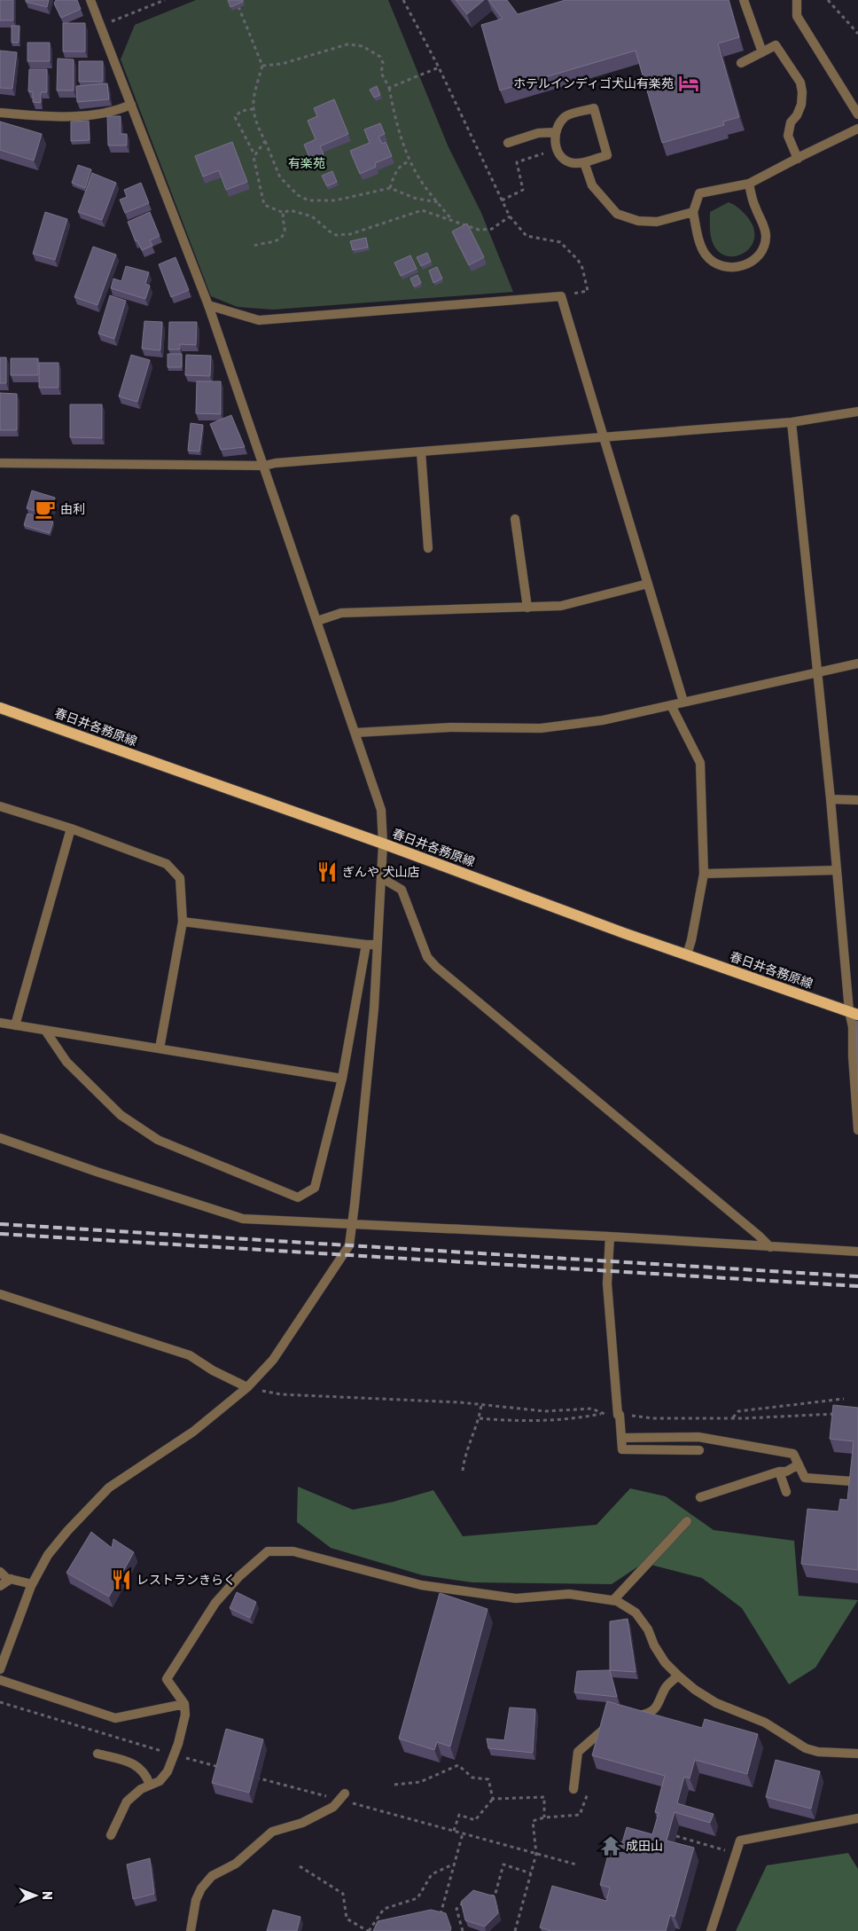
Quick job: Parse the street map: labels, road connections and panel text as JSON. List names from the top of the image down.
{
  "streets": {
    "main road": ["春日井各務原線"]
  },
  "parks": ["有楽苑"],
  "places": {
    "hotel": ["ホテルインディゴ犬山有楽苑"],
    "cafe": ["由利"],
    "restaurant": ["ぎんや 犬山店", "レストランきらく"],
    "temple": ["成田山"]
  },
  "north": "right"
}
